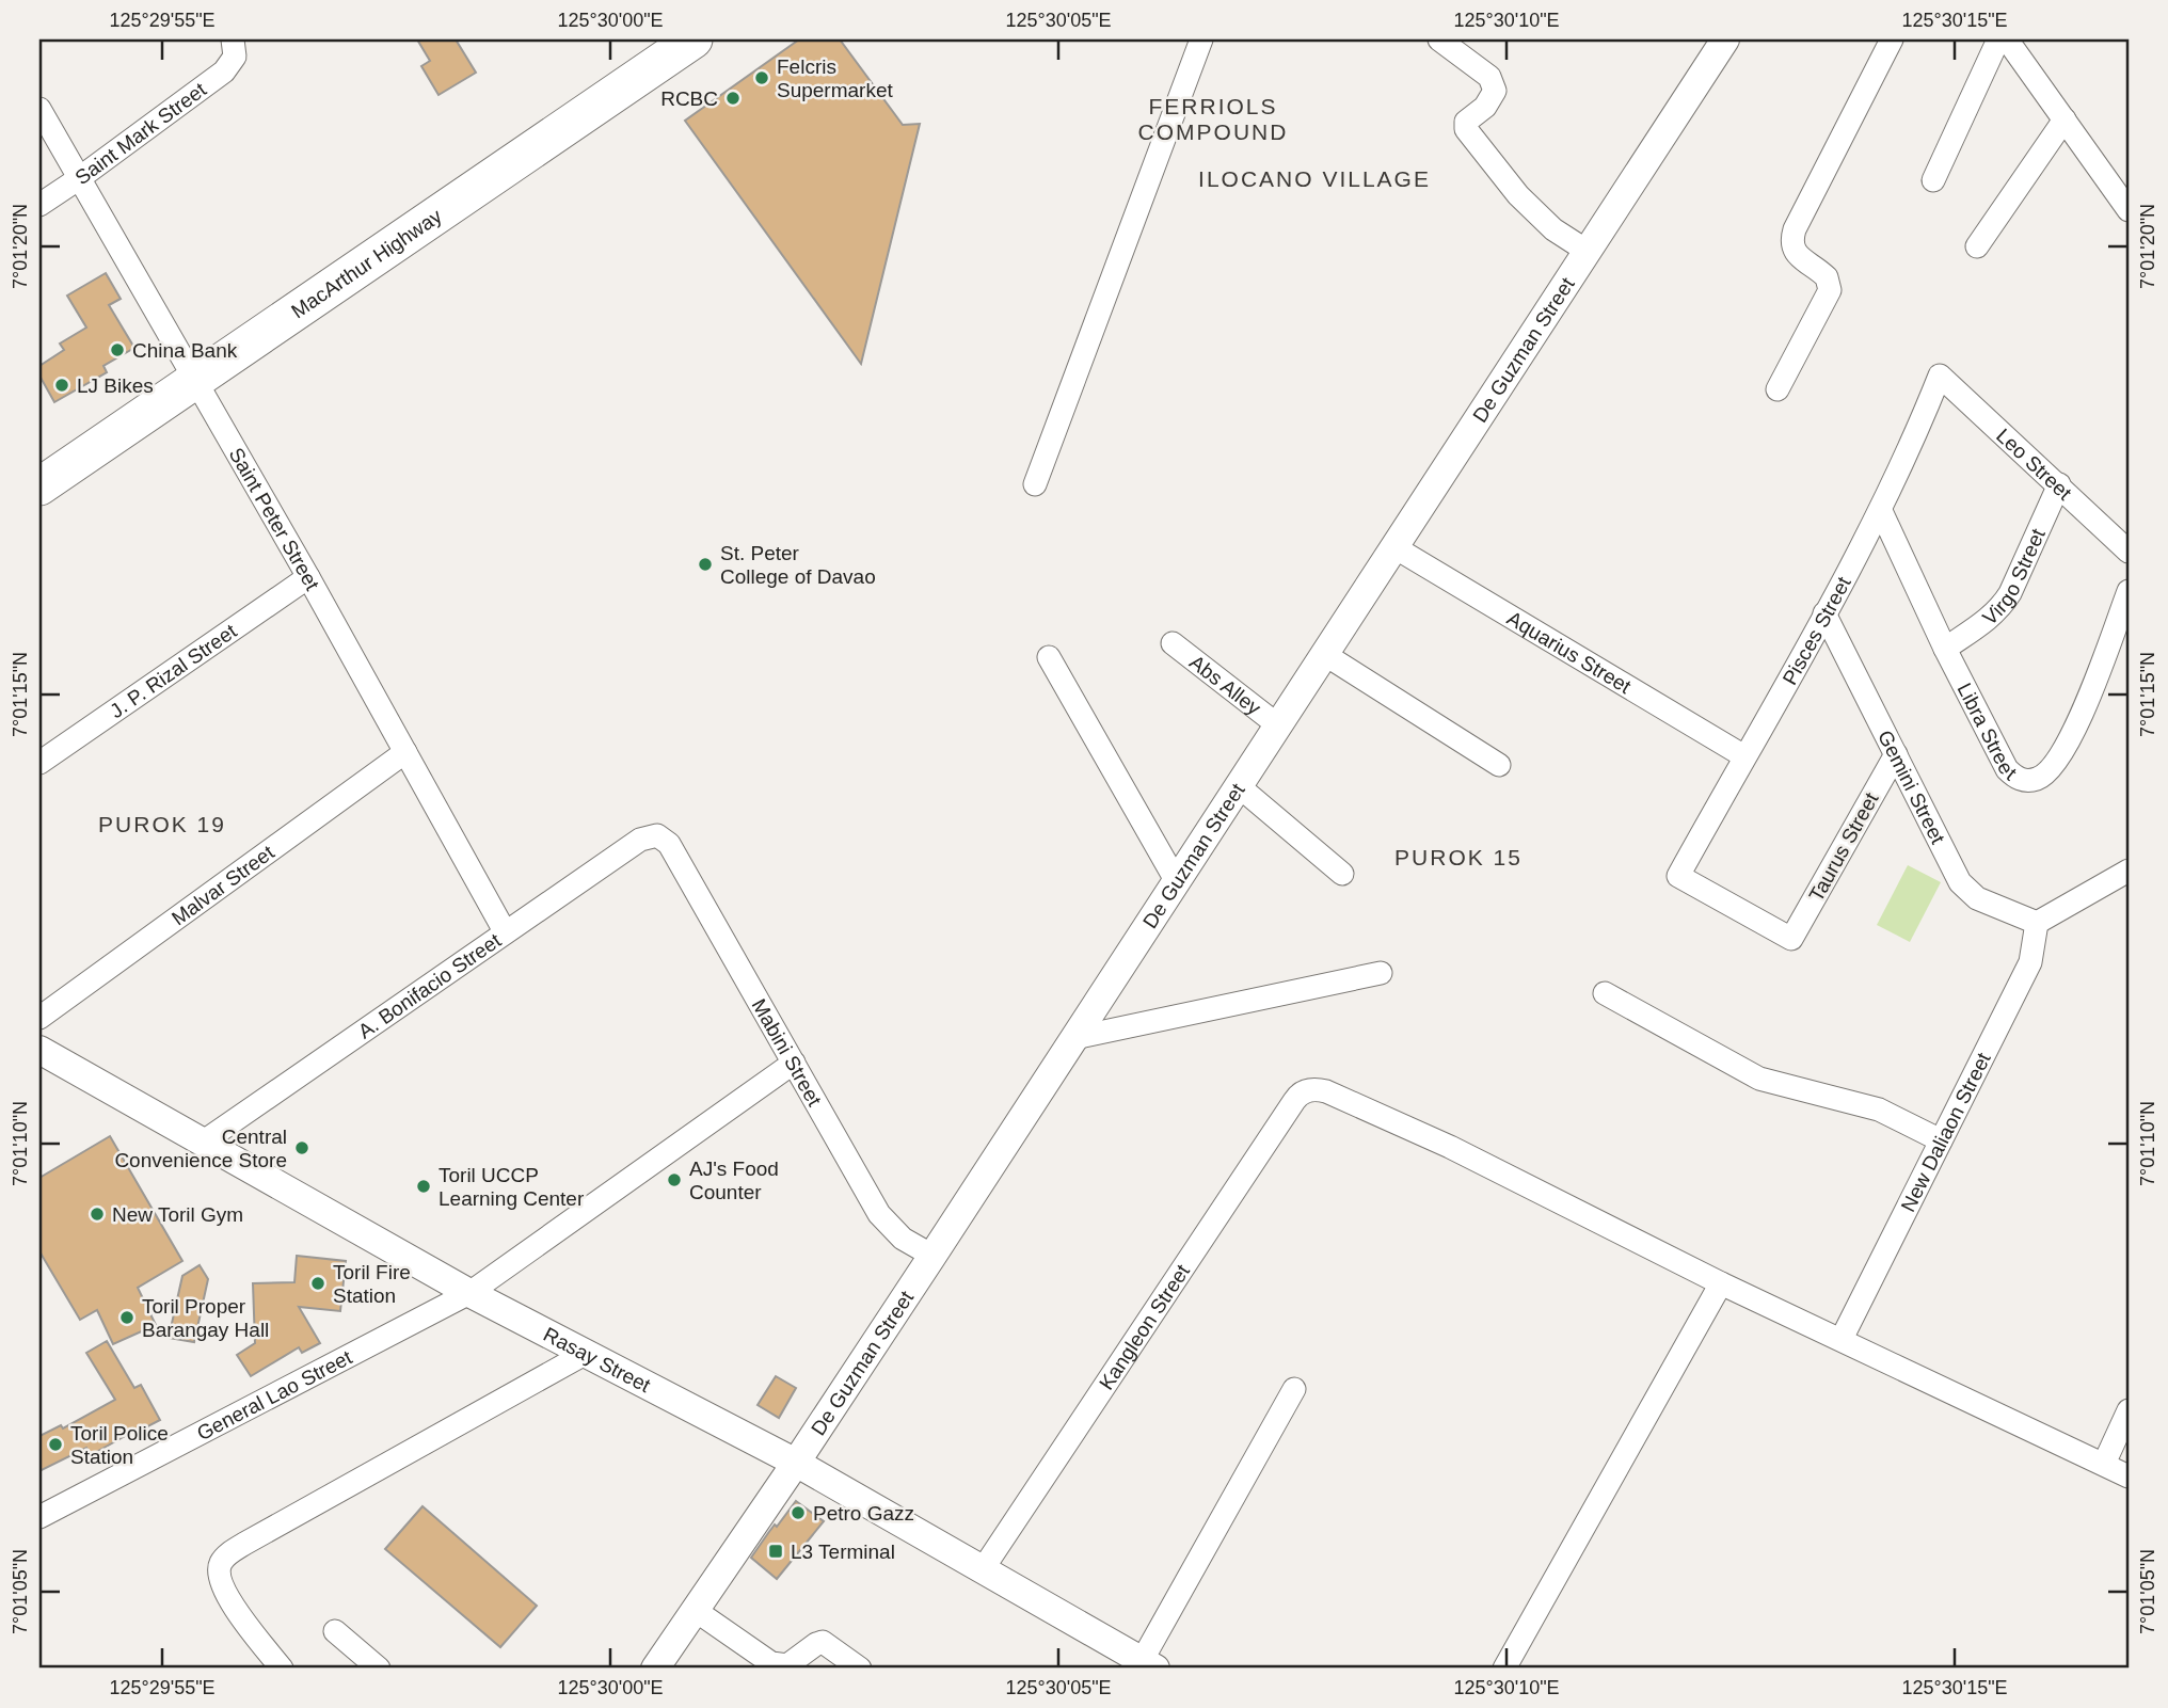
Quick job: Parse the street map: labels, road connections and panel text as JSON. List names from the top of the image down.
{
  "streets": {
    "highway": ["MacArthur Highway"],
    "street": [
      "Saint Mark Street",
      "De Guzman Street",
      "Leo Street",
      "Saint Peter Street",
      "Virgo Street",
      "Pisces Street",
      "Aquarius Street",
      "J. P. Rizal Street",
      "Abs Alley",
      "Libra Street",
      "Gemini Street",
      "Taurus Street",
      "Malvar Street",
      "A. Bonifacio Street",
      "Mabini Street",
      "New Daliaon Street",
      "Kangleon Street",
      "Rasay Street",
      "General Lao Street"
    ]
  },
  "crossings": [
    ["Saint Mark Street", "Saint Peter Street"],
    ["MacArthur Highway", "Saint Peter Street"],
    ["De Guzman Street", "Aquarius Street"],
    ["De Guzman Street", "Abs Alley"],
    ["De Guzman Street", "Mabini Street"],
    ["De Guzman Street", "Rasay Street"],
    ["Leo Street", "Virgo Street"],
    ["Leo Street", "Pisces Street"],
    ["Saint Peter Street", "J. P. Rizal Street"],
    ["Saint Peter Street", "Malvar Street"],
    ["Saint Peter Street", "A. Bonifacio Street"],
    ["Virgo Street", "Libra Street"],
    ["Pisces Street", "Aquarius Street"],
    ["Pisces Street", "Libra Street"],
    ["Pisces Street", "Gemini Street"],
    ["Pisces Street", "Taurus Street"],
    ["Gemini Street", "Taurus Street"],
    ["Gemini Street", "New Daliaon Street"],
    ["A. Bonifacio Street", "Mabini Street"],
    ["A. Bonifacio Street", "Rasay Street"],
    ["Mabini Street", "General Lao Street"],
    ["Kangleon Street", "Rasay Street"],
    ["Rasay Street", "General Lao Street"]
  ],
  "districts": [
    "FERRIOLS COMPOUND",
    "ILOCANO VILLAGE",
    "PUROK 19",
    "PUROK 15"
  ],
  "places": {
    "other": [
      "Felcris Supermarket",
      "RCBC",
      "China Bank",
      "LJ Bikes",
      "St. Peter College of Davao",
      "Central Convenience Store",
      "AJ's Food Counter",
      "Toril UCCP Learning Center",
      "New Toril Gym",
      "Toril Fire Station",
      "Toril Proper Barangay Hall",
      "Toril Police Station",
      "Petro Gazz"
    ],
    "transit": ["L3 Terminal"]
  },
  "coordinates": [
    "125°29'55\"E",
    "125°30'00\"E",
    "125°30'05\"E",
    "125°30'10\"E",
    "125°30'15\"E",
    "7°01'20\"N",
    "7°01'15\"N",
    "7°01'10\"N",
    "7°01'05\"N"
  ]
}
